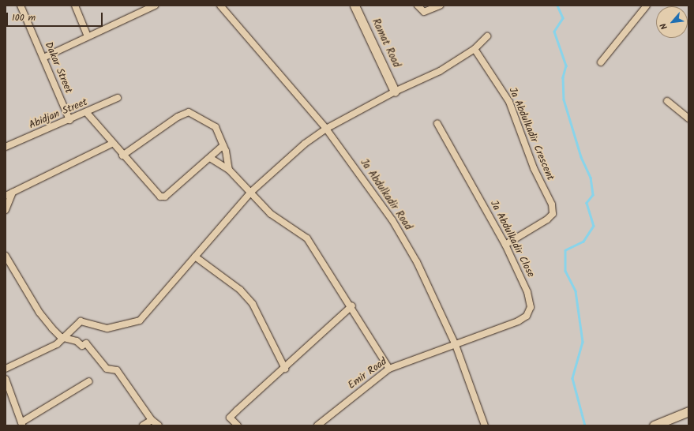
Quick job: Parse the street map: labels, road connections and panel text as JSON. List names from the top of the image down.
{
  "streets": {
    "street": [
      "Ramat Road",
      "Dakar Street",
      "Abidjan Street",
      "Ja Abdulkadir Crescent",
      "Ja Abdulkadir Road",
      "Ja Abdulkadir Close",
      "Emir Road"
    ]
  },
  "crossings": [
    ["Dakar Street", "Abidjan Street"],
    ["Ja Abdulkadir Crescent", "Ja Abdulkadir Close"],
    ["Ja Abdulkadir Road", "Ja Abdulkadir Close"],
    ["Ja Abdulkadir Road", "Emir Road"],
    ["Ja Abdulkadir Close", "Emir Road"]
  ],
  "scale_bar": "100 m",
  "north": "bottom left"
}
